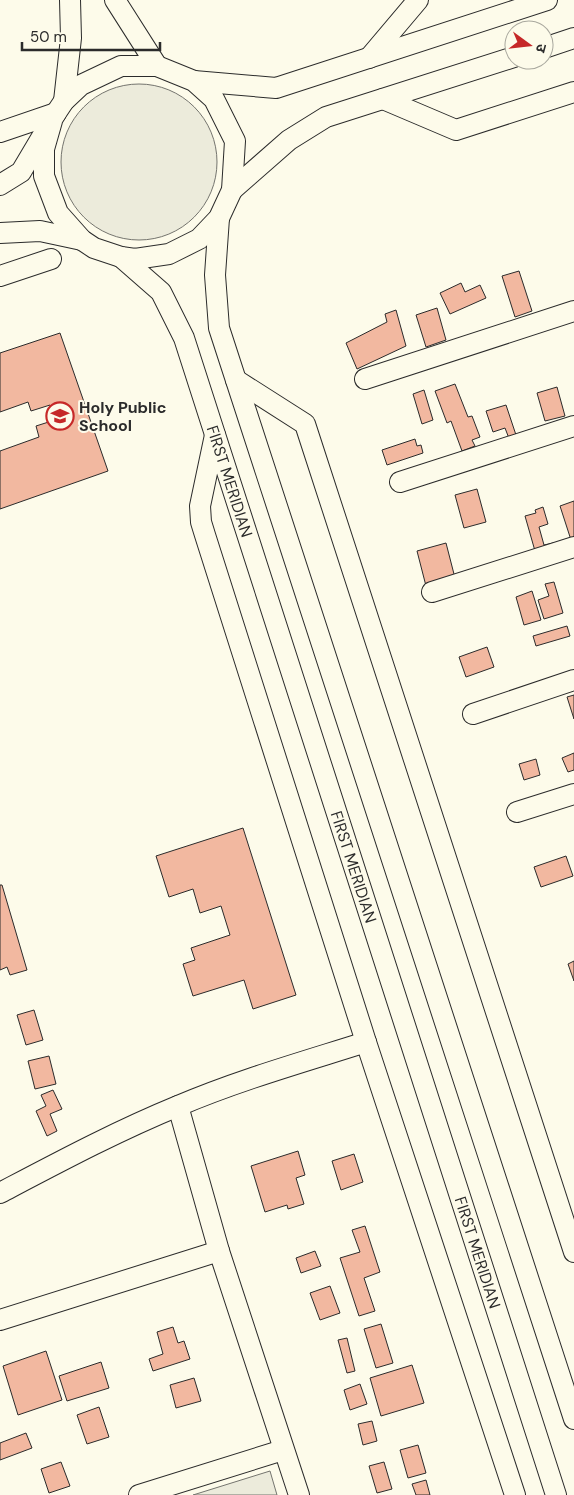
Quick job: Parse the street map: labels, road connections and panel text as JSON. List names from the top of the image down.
{
  "streets": {
    "street": ["FIRST MERIDIAN"]
  },
  "places": {
    "school or university": ["Holy Public School"]
  },
  "scale_bar": "50 m",
  "north": "right"
}
